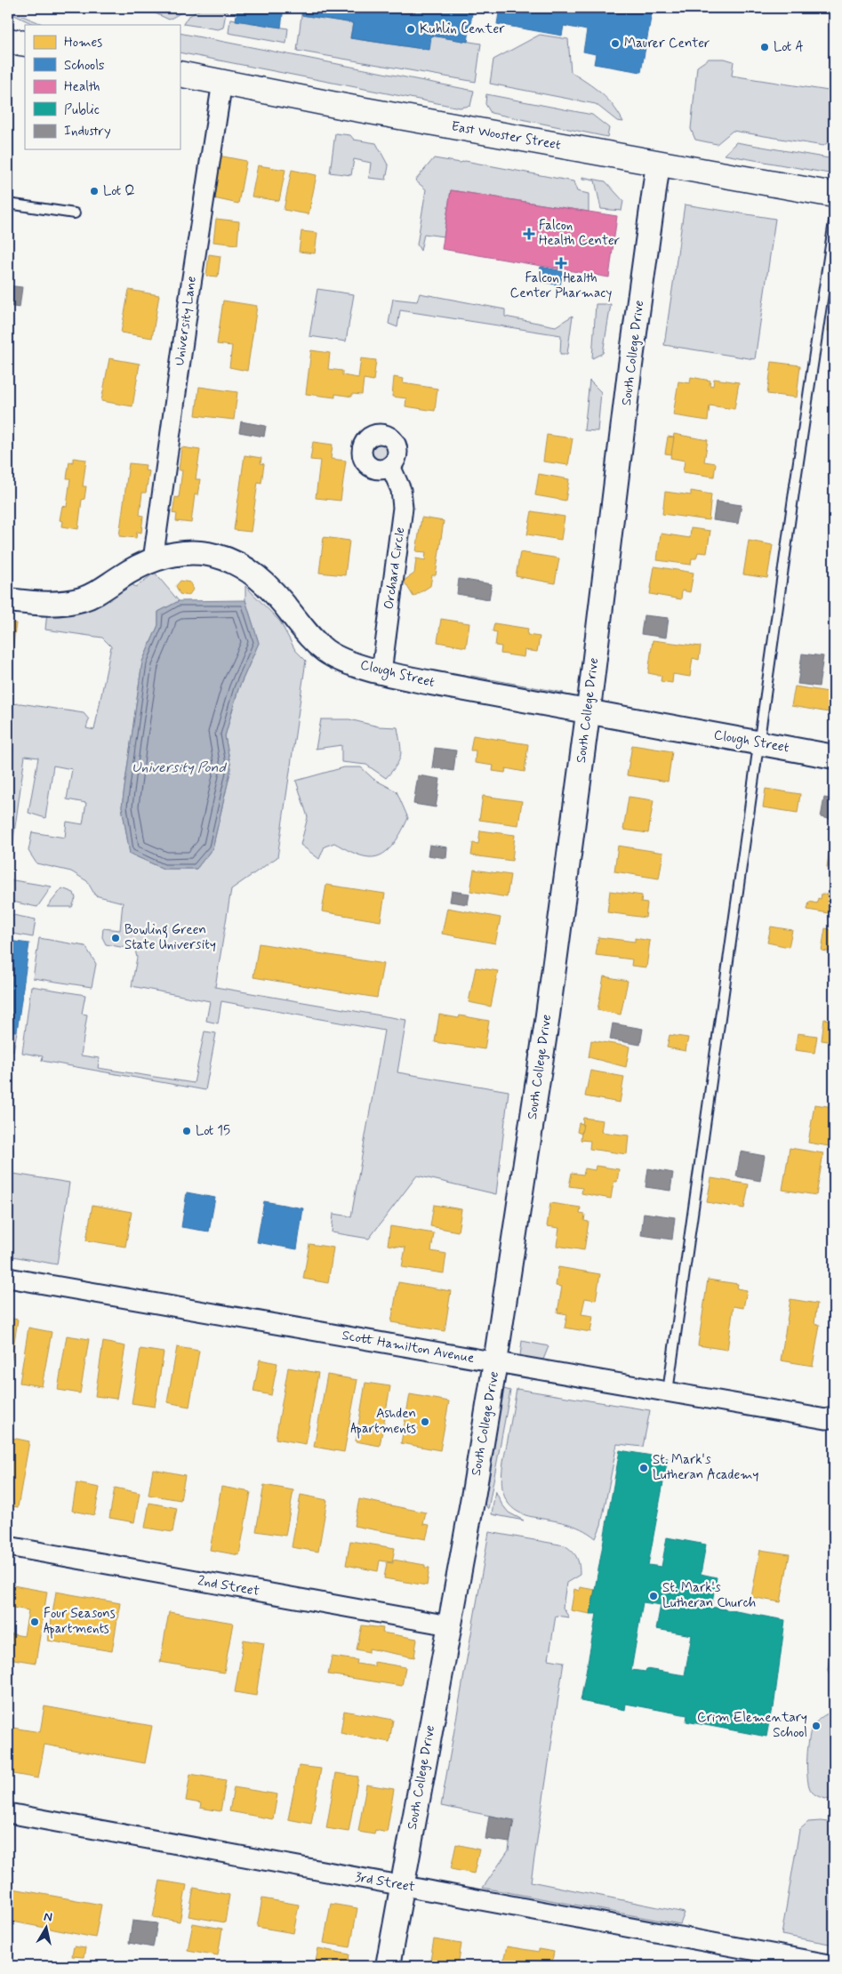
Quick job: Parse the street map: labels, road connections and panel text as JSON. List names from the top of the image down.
{
  "streets": {
    "main road": ["East Wooster Street"],
    "street": [
      "University Lane",
      "South College Drive",
      "Orchard Circle",
      "Clough Street",
      "Scott Hamilton Avenue",
      "2nd Street",
      "3rd Street"
    ]
  },
  "crossings": [
    ["East Wooster Street", "University Lane"],
    ["East Wooster Street", "South College Drive"],
    ["University Lane", "Clough Street"],
    ["South College Drive", "Clough Street"],
    ["South College Drive", "Scott Hamilton Avenue"],
    ["South College Drive", "2nd Street"],
    ["South College Drive", "3rd Street"],
    ["Orchard Circle", "Clough Street"]
  ],
  "water": ["University Pond"],
  "places": {
    "other": [
      "Kuhlin Center",
      "Maurer Center",
      "Lot A",
      "Lot Q",
      "Bowling Green State University",
      "Lot 15",
      "Ashden Apartments",
      "St. Mark's Lutheran Academy",
      "St. Mark's Lutheran Church",
      "Four Seasons Apartments",
      "Crim Elementary School"
    ],
    "health": ["Falcon Health Center", "Falcon Health Center Pharmacy"]
  },
  "legend": [
    "Homes",
    "Schools",
    "Health",
    "Public",
    "Industry"
  ],
  "north": "top"
}
